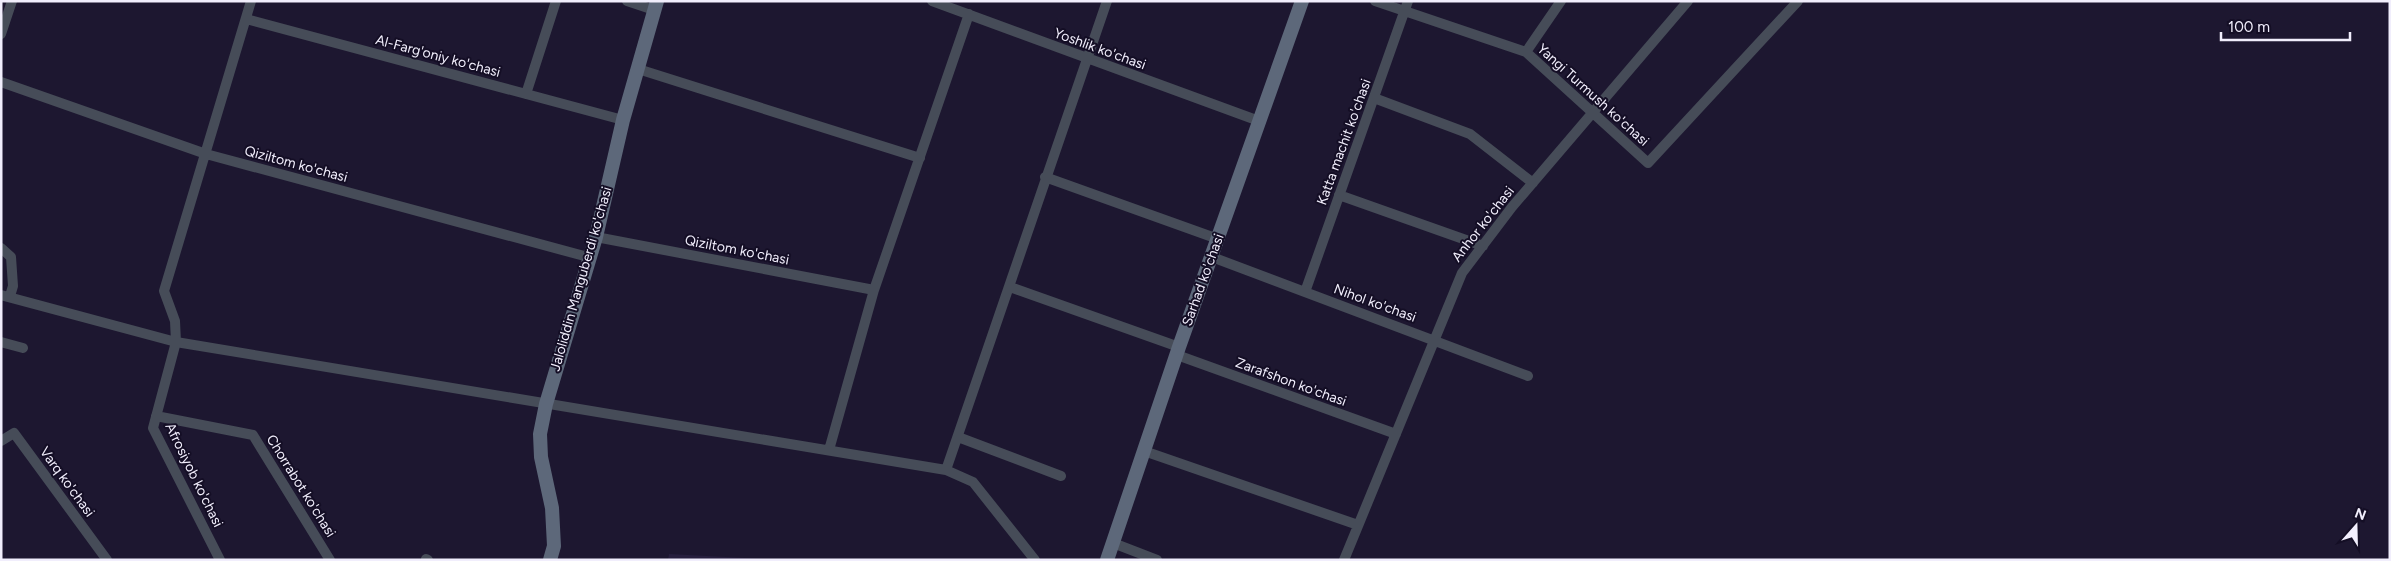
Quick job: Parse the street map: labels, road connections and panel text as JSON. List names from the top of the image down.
{
  "streets": {
    "street": [
      "Yoshlik ko'chasi",
      "Al-Farg'oniy ko'chasi",
      "Yangi Turmush ko'chasi",
      "Katta machit ko'chasi",
      "Qiziltom ko'chasi",
      "Anhor ko'chasi",
      "Jaloliddin Manguberdi ko'chasi",
      "Sarhad ko'chasi",
      "Nihol ko'chasi",
      "Zarafshon ko'chasi",
      "Afrosiyob ko'chasi",
      "Varq ko'chasi",
      "Chorrabot ko'chasi"
    ]
  },
  "crossings": [
    ["Yoshlik ko'chasi", "Sarhad ko'chasi"],
    ["Al-Farg'oniy ko'chasi", "Jaloliddin Manguberdi ko'chasi"],
    ["Yangi Turmush ko'chasi", "Katta machit ko'chasi"],
    ["Yangi Turmush ko'chasi", "Anhor ko'chasi"],
    ["Katta machit ko'chasi", "Nihol ko'chasi"],
    ["Qiziltom ko'chasi", "Jaloliddin Manguberdi ko'chasi"],
    ["Anhor ko'chasi", "Nihol ko'chasi"],
    ["Anhor ko'chasi", "Zarafshon ko'chasi"],
    ["Sarhad ko'chasi", "Nihol ko'chasi"],
    ["Sarhad ko'chasi", "Zarafshon ko'chasi"],
    ["Afrosiyob ko'chasi", "Chorrabot ko'chasi"]
  ],
  "scale_bar": "100 m",
  "north": "top"
}
